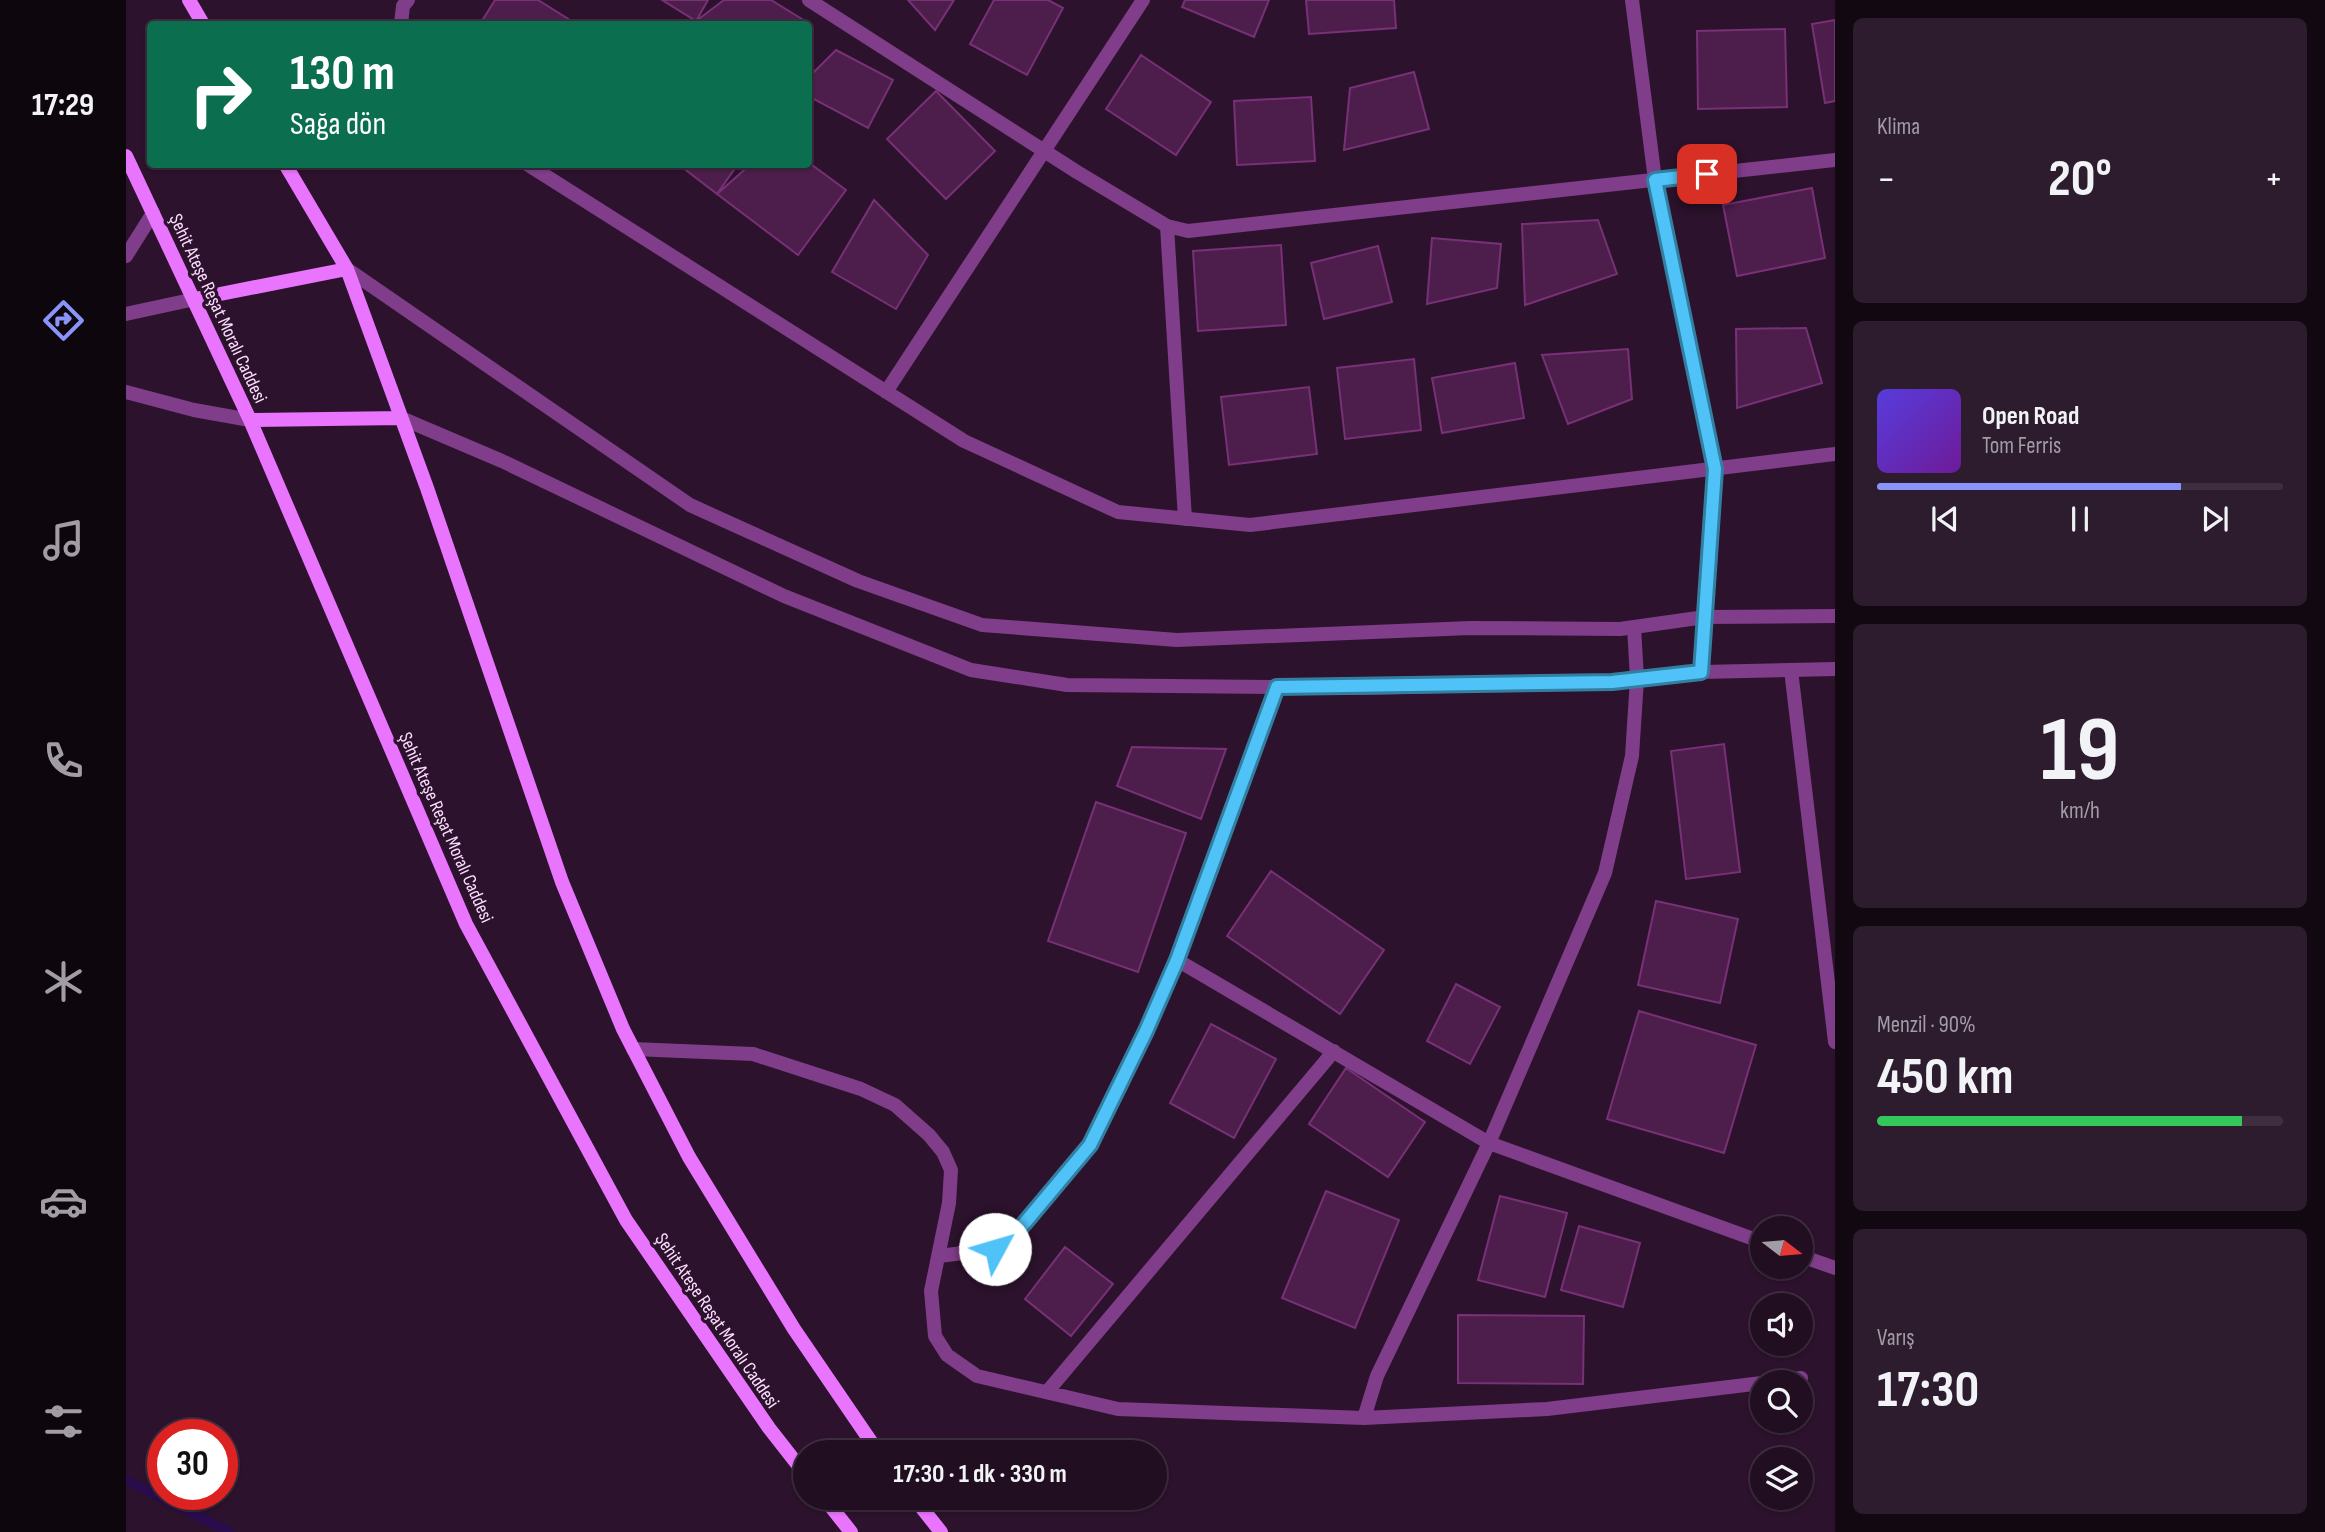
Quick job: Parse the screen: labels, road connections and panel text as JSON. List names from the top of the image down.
{
  "streets": {
    "main road": ["Şehit Ateşe Reşat Moralı Caddesi"]
  },
  "north": "right",
  "page": {
    "tabs": "17:29",
    "tile": [
      "Klima",
      ["19", "km/h"],
      ["Menzil · 90%", "450 km"],
      ["Varış", "17:30"]
    ],
    "turn": ["130 m", "Sağa dön"],
    "heat": ["−", "20°", "+"],
    "song": ["Open Road", "Tom Ferris"],
    "limit": "30",
    "trip": "17:30 · 1 dk · 330 m"
  }
}
